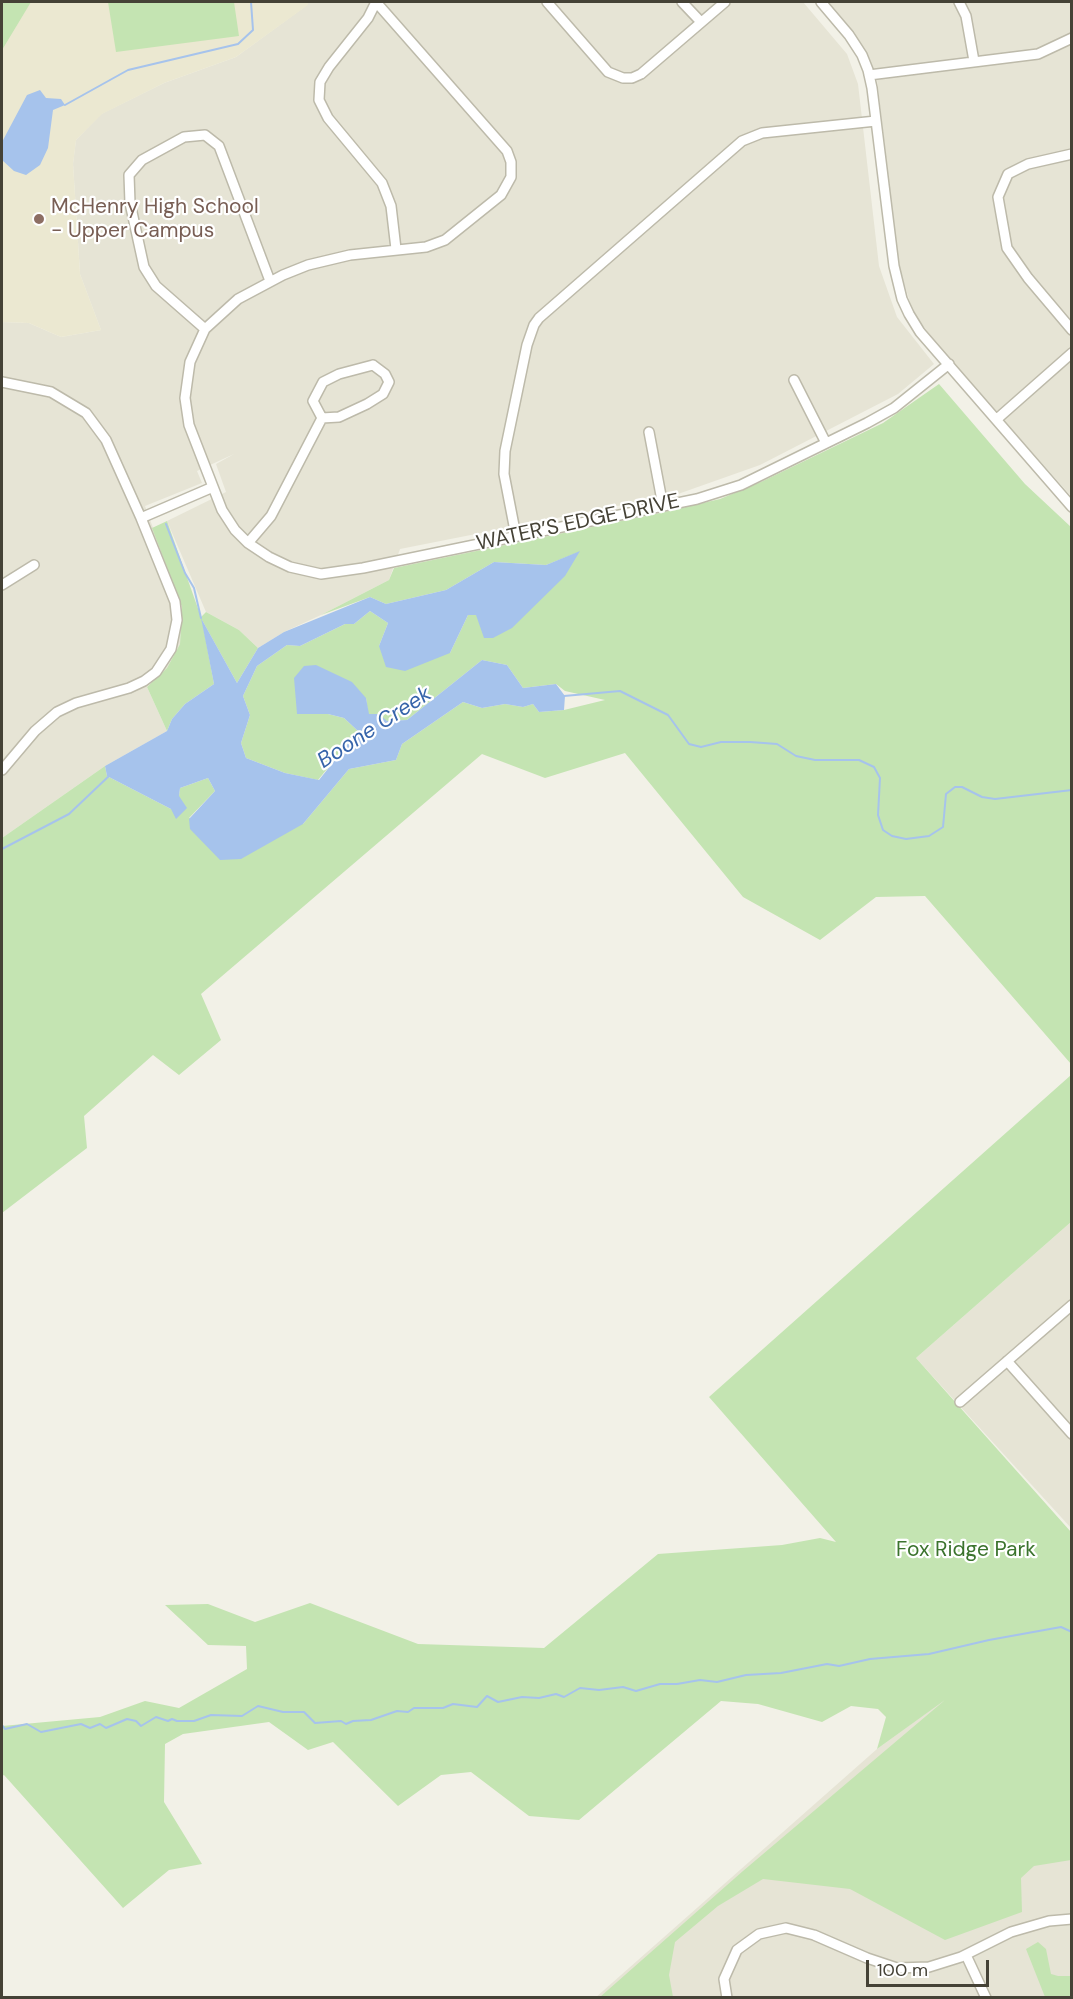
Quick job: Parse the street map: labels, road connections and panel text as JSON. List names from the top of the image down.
{
  "streets": {
    "street": ["WATER’S EDGE DRIVE"]
  },
  "water": ["Boone Creek"],
  "parks": ["Fox Ridge Park"],
  "places": ["McHenry High School - Upper Campus"],
  "scale_bar": "100 m"
}
